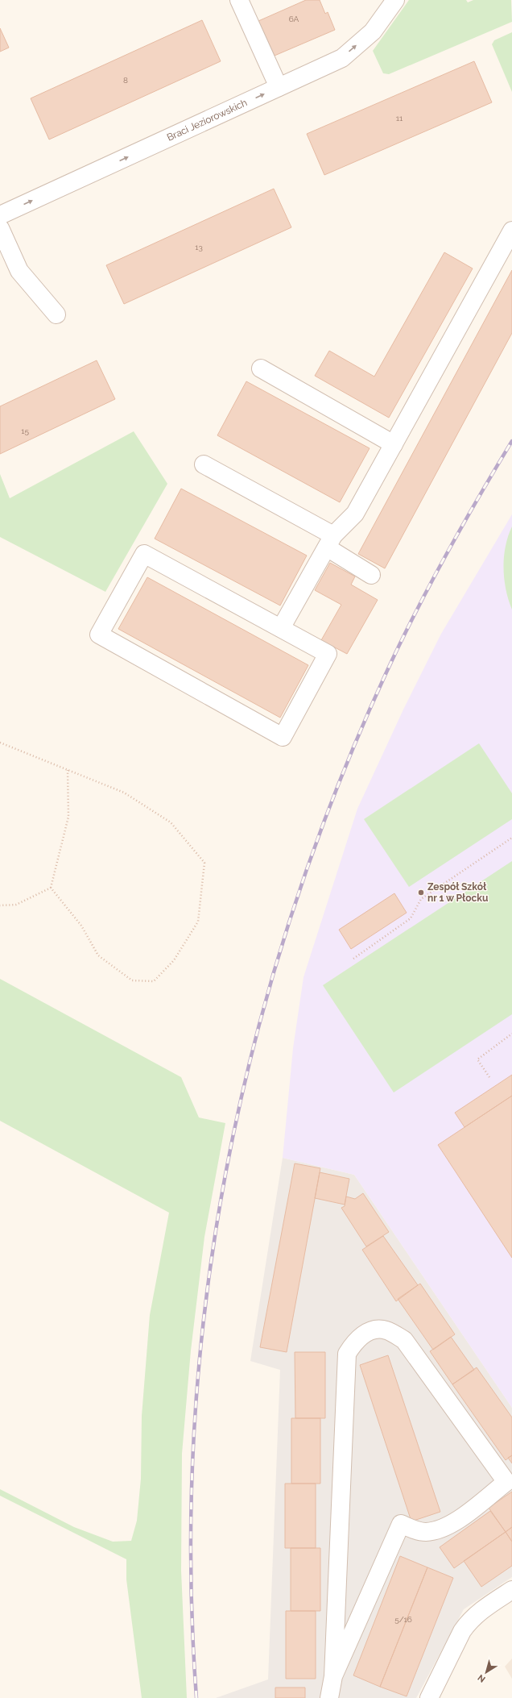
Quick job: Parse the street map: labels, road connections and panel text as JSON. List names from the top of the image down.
{
  "streets": {
    "street": ["Braci Jeziorowskich"]
  },
  "one_way": ["Braci Jeziorowskich"],
  "places": ["Zespół Szkół nr 1 w Płocku"],
  "house_numbers": [
    "6A",
    "8",
    "11",
    "13",
    "15",
    "5/16"
  ],
  "north": "bottom left"
}
